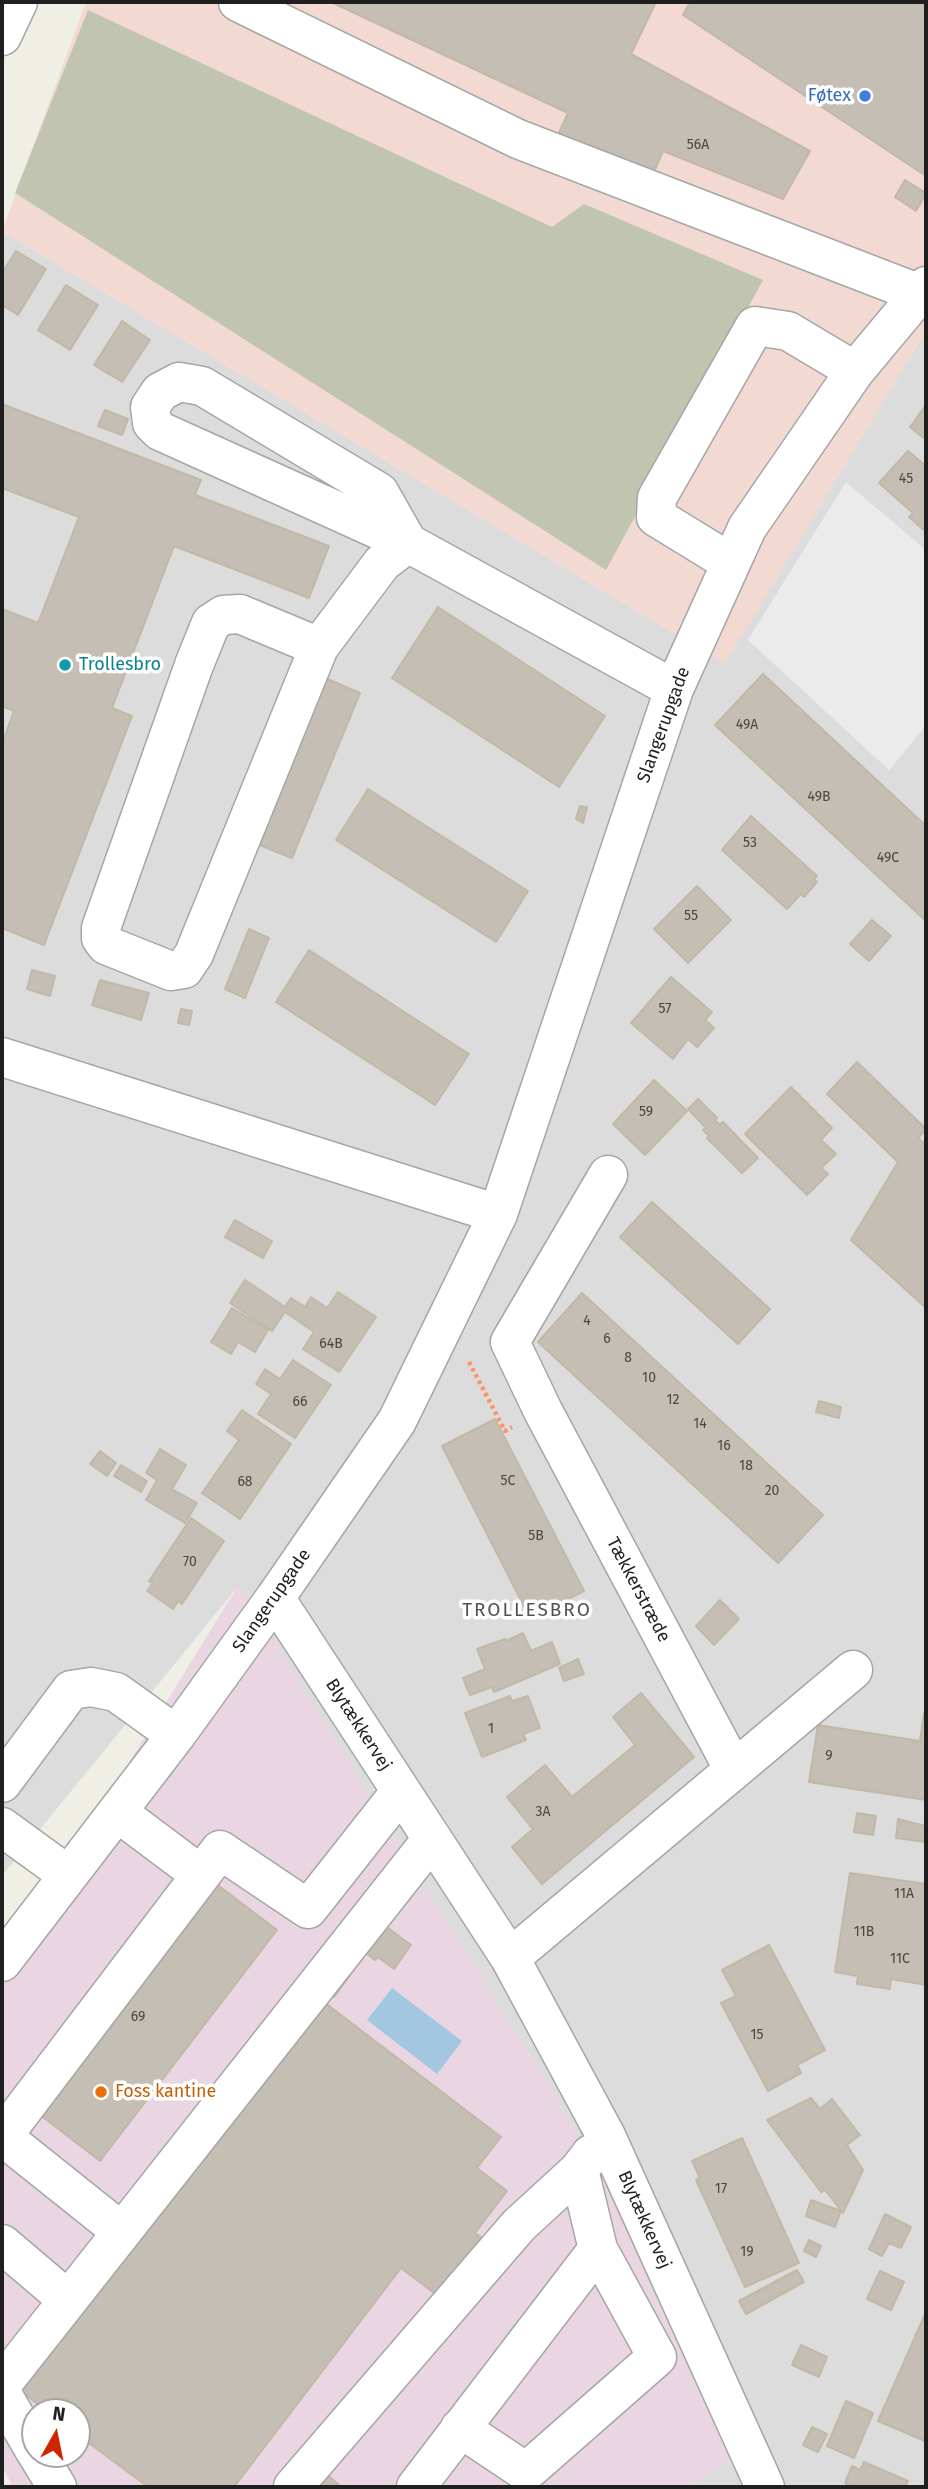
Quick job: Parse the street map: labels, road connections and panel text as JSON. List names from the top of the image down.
{
  "streets": {
    "street": ["Slangerupgade", "Tækkerstræde", "Blytækkervej"]
  },
  "crossings": [
    ["Slangerupgade", "Blytækkervej"]
  ],
  "districts": ["TROLLESBRO"],
  "places": ["Føtex", "Trollesbro", "Foss kantine"],
  "house_numbers": [
    "56A",
    "45",
    "49A",
    "49B",
    "53",
    "49C",
    "55",
    "57",
    "59",
    "4",
    "6",
    "64B",
    "8",
    "10",
    "12",
    "66",
    "14",
    "16",
    "18",
    "5C",
    "68",
    "20",
    "5B",
    "70",
    "1",
    "9",
    "3A",
    "11A",
    "11B",
    "11C",
    "69",
    "15",
    "17",
    "19"
  ],
  "north": "top"
}
